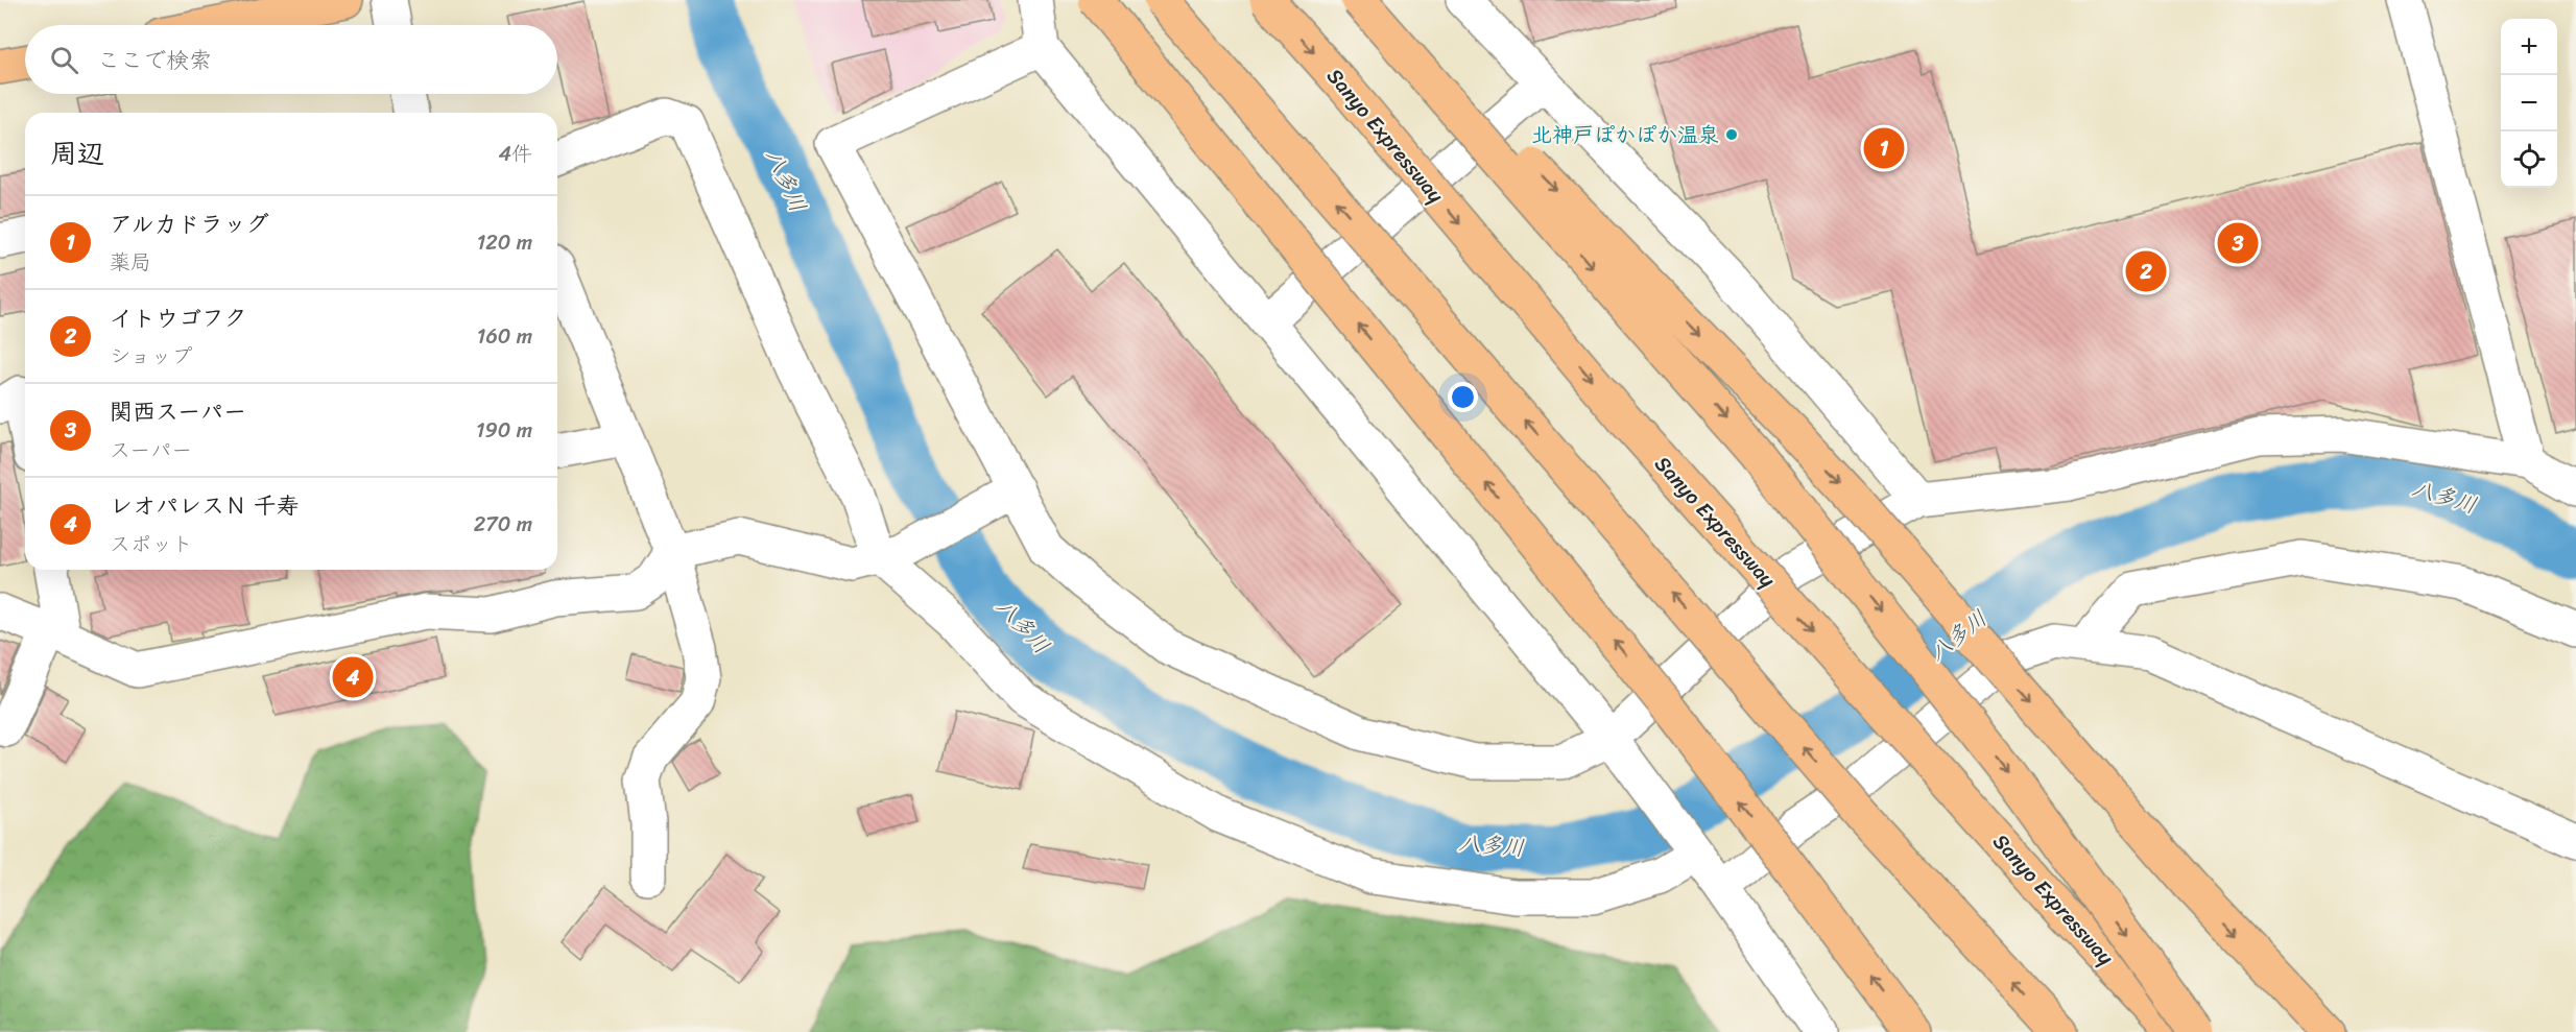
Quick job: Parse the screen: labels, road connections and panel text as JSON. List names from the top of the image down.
{
  "streets": {
    "main road": ["Sanyo Expressway"]
  },
  "water": ["八多川"],
  "places": ["北神戸ぽかぽか温泉"],
  "page": {
    "map_buttons": ["+", "−"],
    "search": "ここで検索",
    "heading": ["周辺", "4件"],
    "pins": [
      "1",
      "3",
      "2",
      "4"
    ],
    "list": [
      {
        "mark": "1",
        "name": "アルカドラッグ",
        "note": "薬局",
        "value": "120 m"
      },
      {
        "mark": "2",
        "name": "イトウゴフク",
        "note": "ショップ",
        "value": "160 m"
      },
      {
        "mark": "3",
        "name": "関西スーパー",
        "note": "スーパー",
        "value": "190 m"
      },
      {
        "mark": "4",
        "name": "レオパレスＮ 千寿",
        "note": "スポット",
        "value": "270 m"
      }
    ]
  }
}
